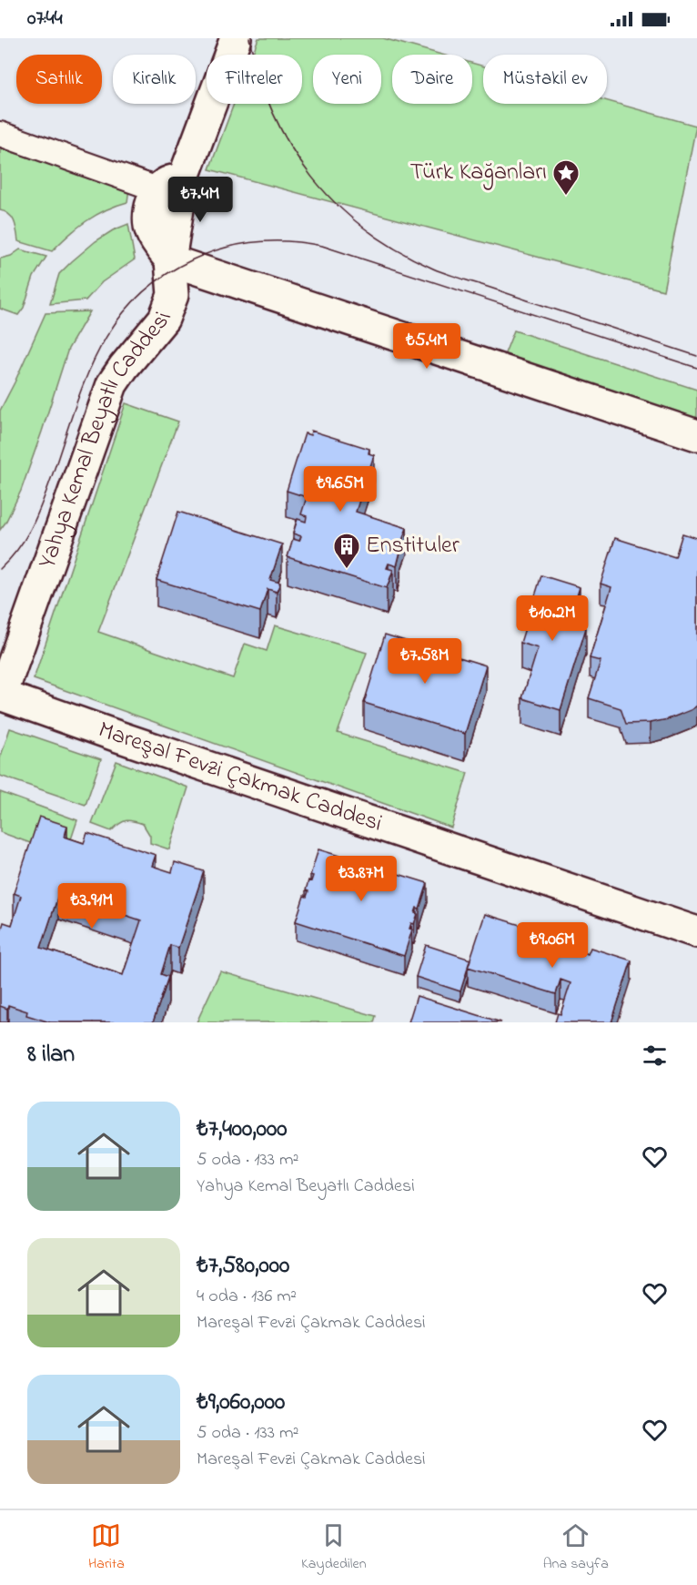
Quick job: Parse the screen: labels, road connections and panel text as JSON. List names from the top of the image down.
{
  "streets": {
    "street": ["Yahya Kemal Beyatlı Caddesi", "Mareşal Fevzi Çakmak Caddesi"]
  },
  "crossings": [
    ["Yahya Kemal Beyatlı Caddesi", "Mareşal Fevzi Çakmak Caddesi"]
  ],
  "places": {
    "place": ["Türk Kağanları"],
    "building": ["Enstituler"]
  },
  "page": {
    "status": "07:44",
    "chip": [
      "Satılık",
      "Kiralık",
      "Filtreler",
      "Yeni",
      "Daire",
      "Müstakil ev"
    ],
    "price": [
      "₺7.4M",
      "₺5.4M",
      "₺9.65M",
      "₺10.2M",
      "₺7.58M",
      "₺3.87M",
      "₺3.91M",
      "₺9.06M"
    ],
    "heading": "8 ilan",
    "list": [
      {
        "name": "₺7,400,000",
        "note": "5 oda · 133 m² · Yahya Kemal Beyatlı Caddesi"
      },
      {
        "name": "₺7,580,000",
        "note": "4 oda · 136 m² · Mareşal Fevzi Çakmak Caddesi"
      },
      {
        "name": "₺9,060,000",
        "note": "5 oda · 133 m² · Mareşal Fevzi Çakmak Caddesi"
      }
    ],
    "tabs": ["Harita", "Kaydedilen", "Ana sayfa"]
  }
}
